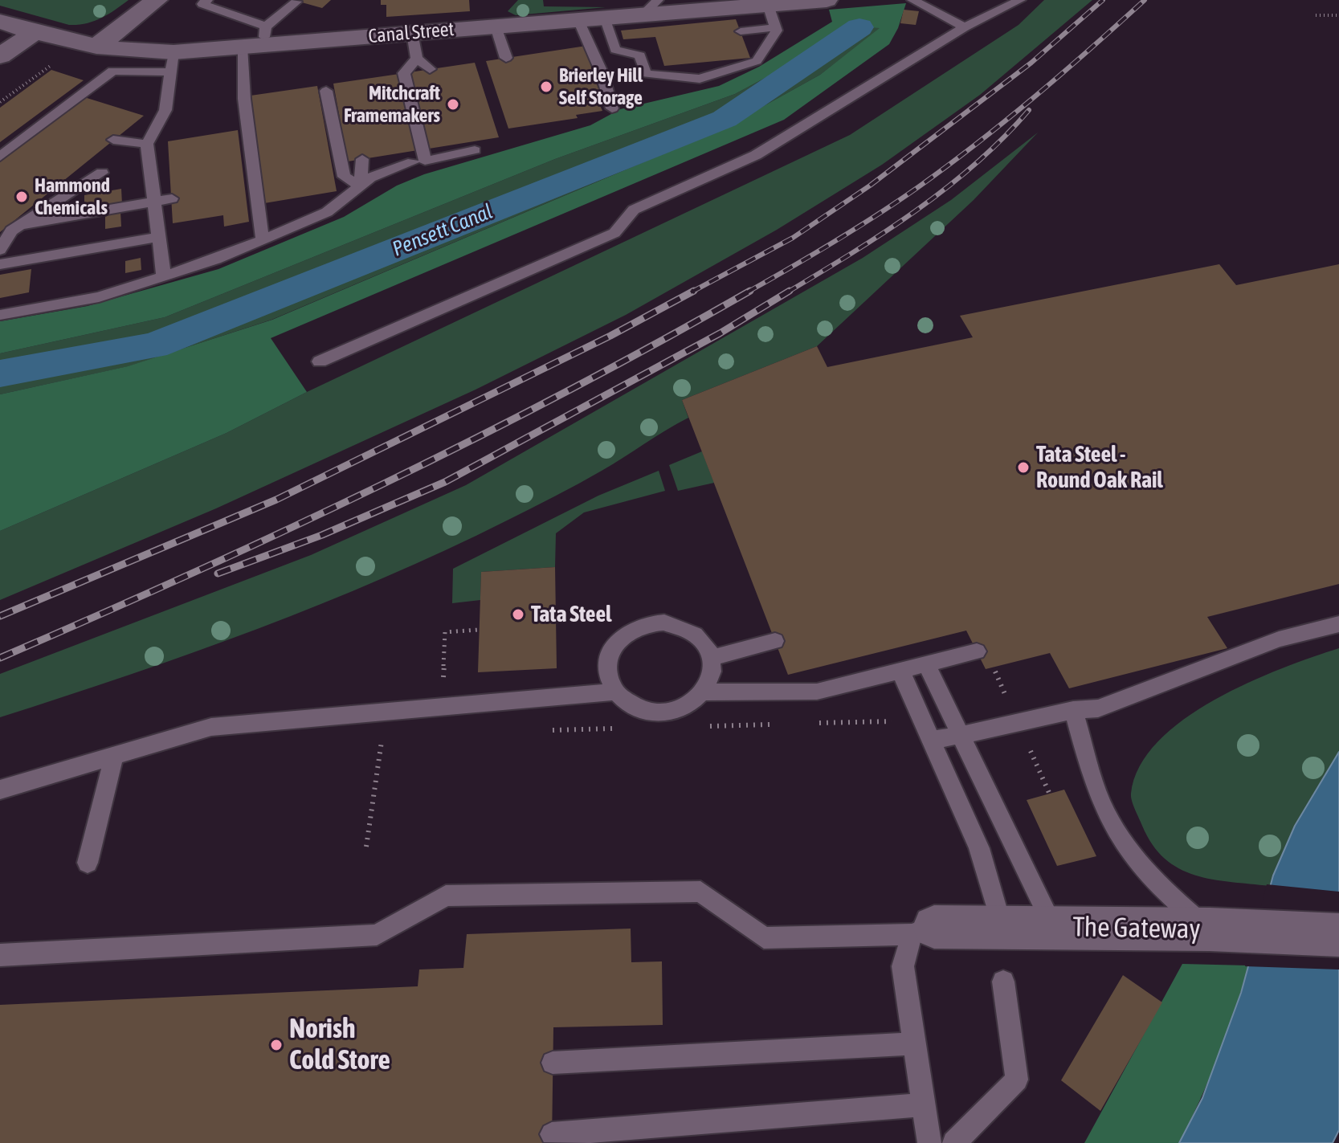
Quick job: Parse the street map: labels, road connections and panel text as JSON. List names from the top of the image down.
{
  "streets": {
    "street": ["Canal Street", "The Gateway"]
  },
  "water": ["Pensett Canal"],
  "places": [
    "Brierley Hill Self Storage",
    "Mitchcraft Framemakers",
    "Hammond Chemicals",
    "Tata Steel - Round Oak Rail",
    "Tata Steel",
    "Norish Cold Store"
  ]
}
